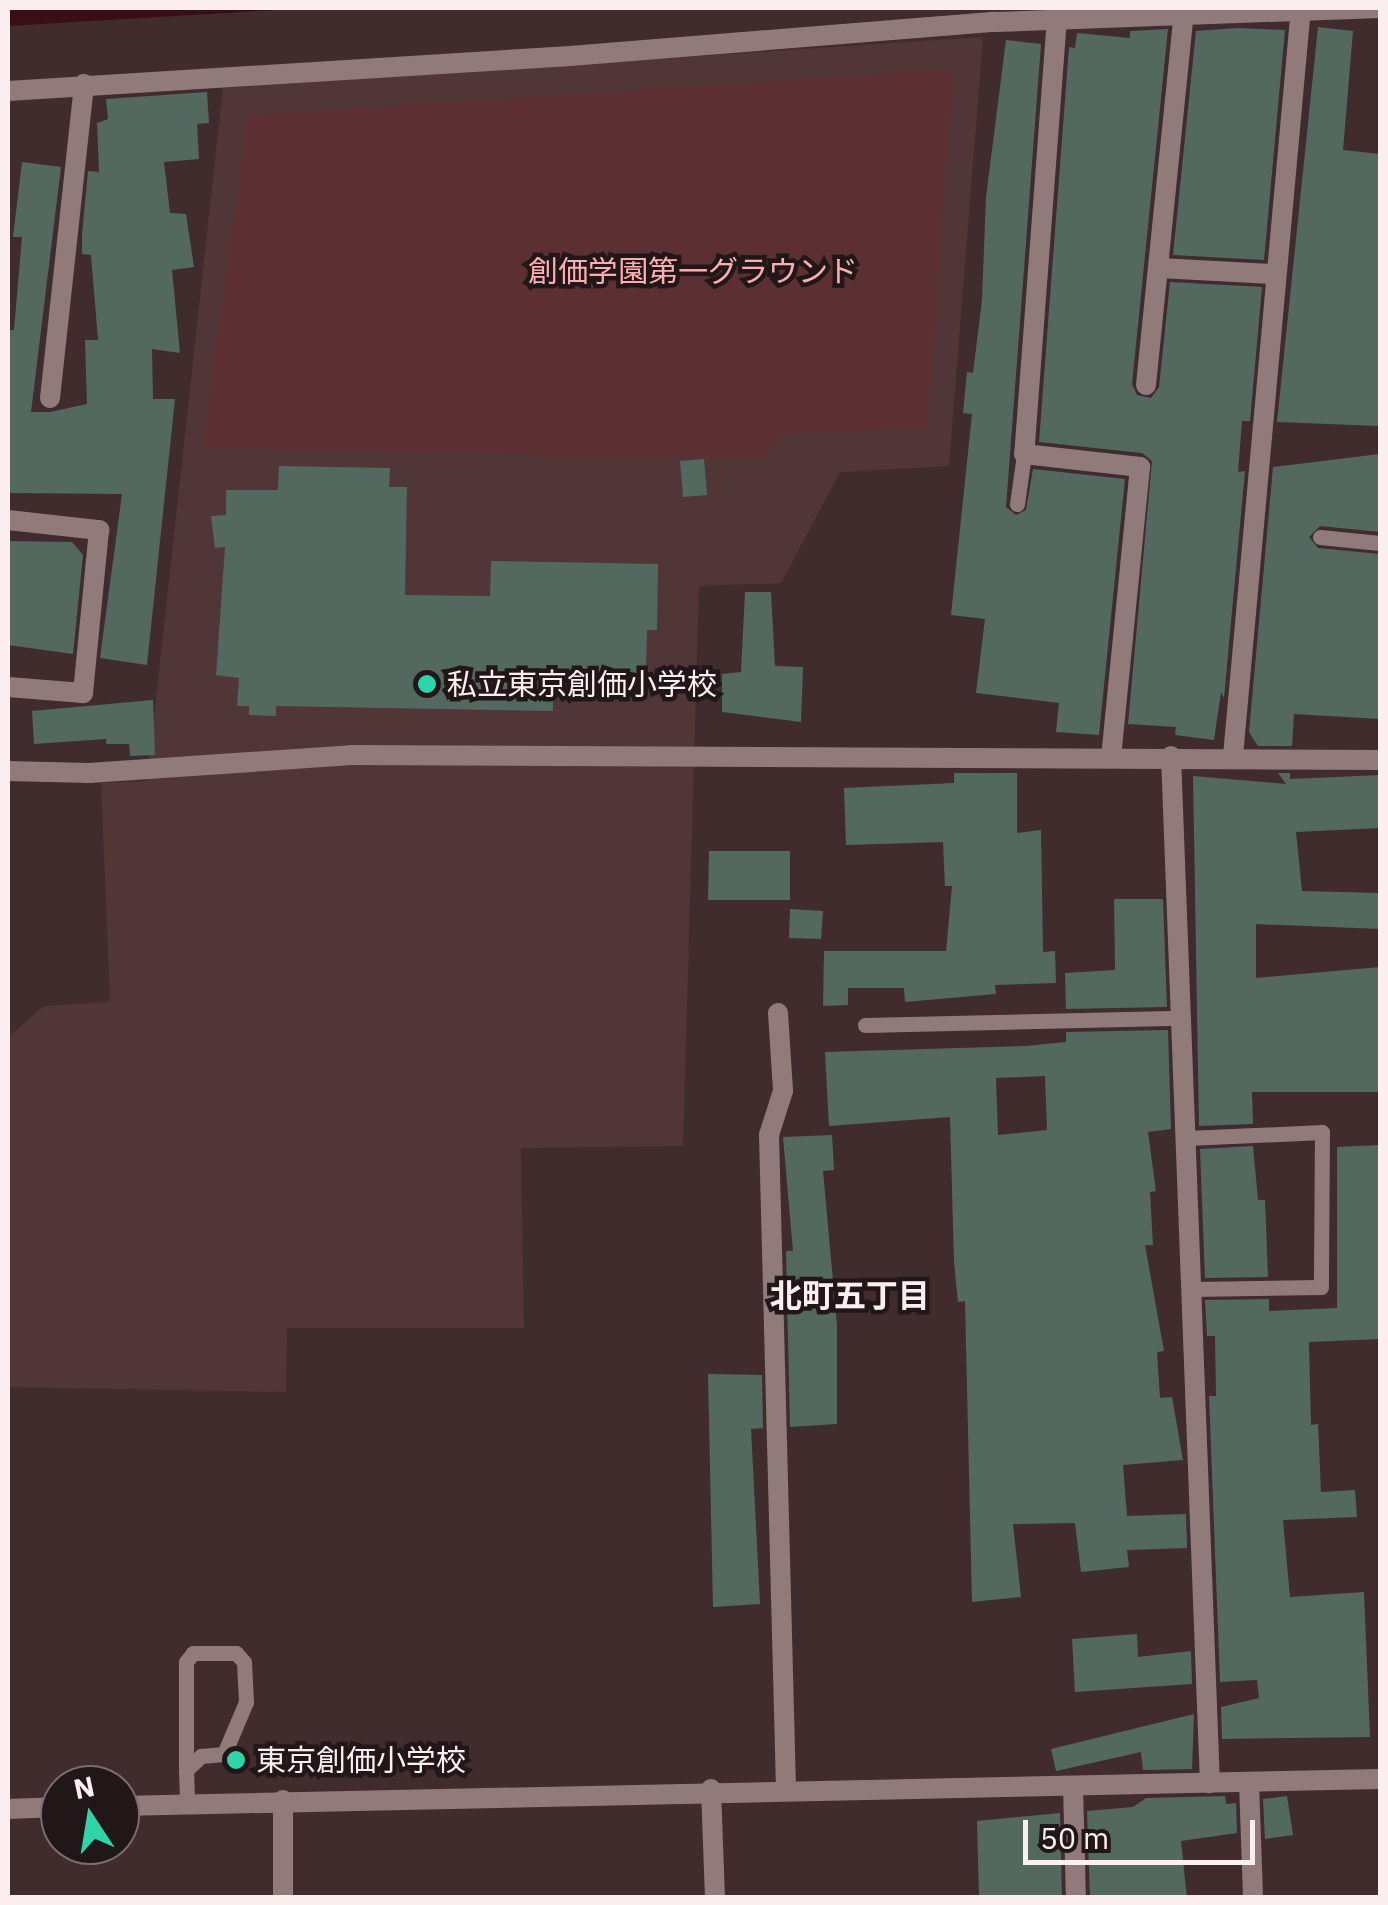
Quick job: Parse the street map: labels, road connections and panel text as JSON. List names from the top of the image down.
{
  "districts": ["北町五丁目"],
  "parks": ["創価学園第一グラウンド"],
  "places": ["私立東京創価小学校", "東京創価小学校"],
  "scale_bar": "50 m",
  "north": "top"
}
